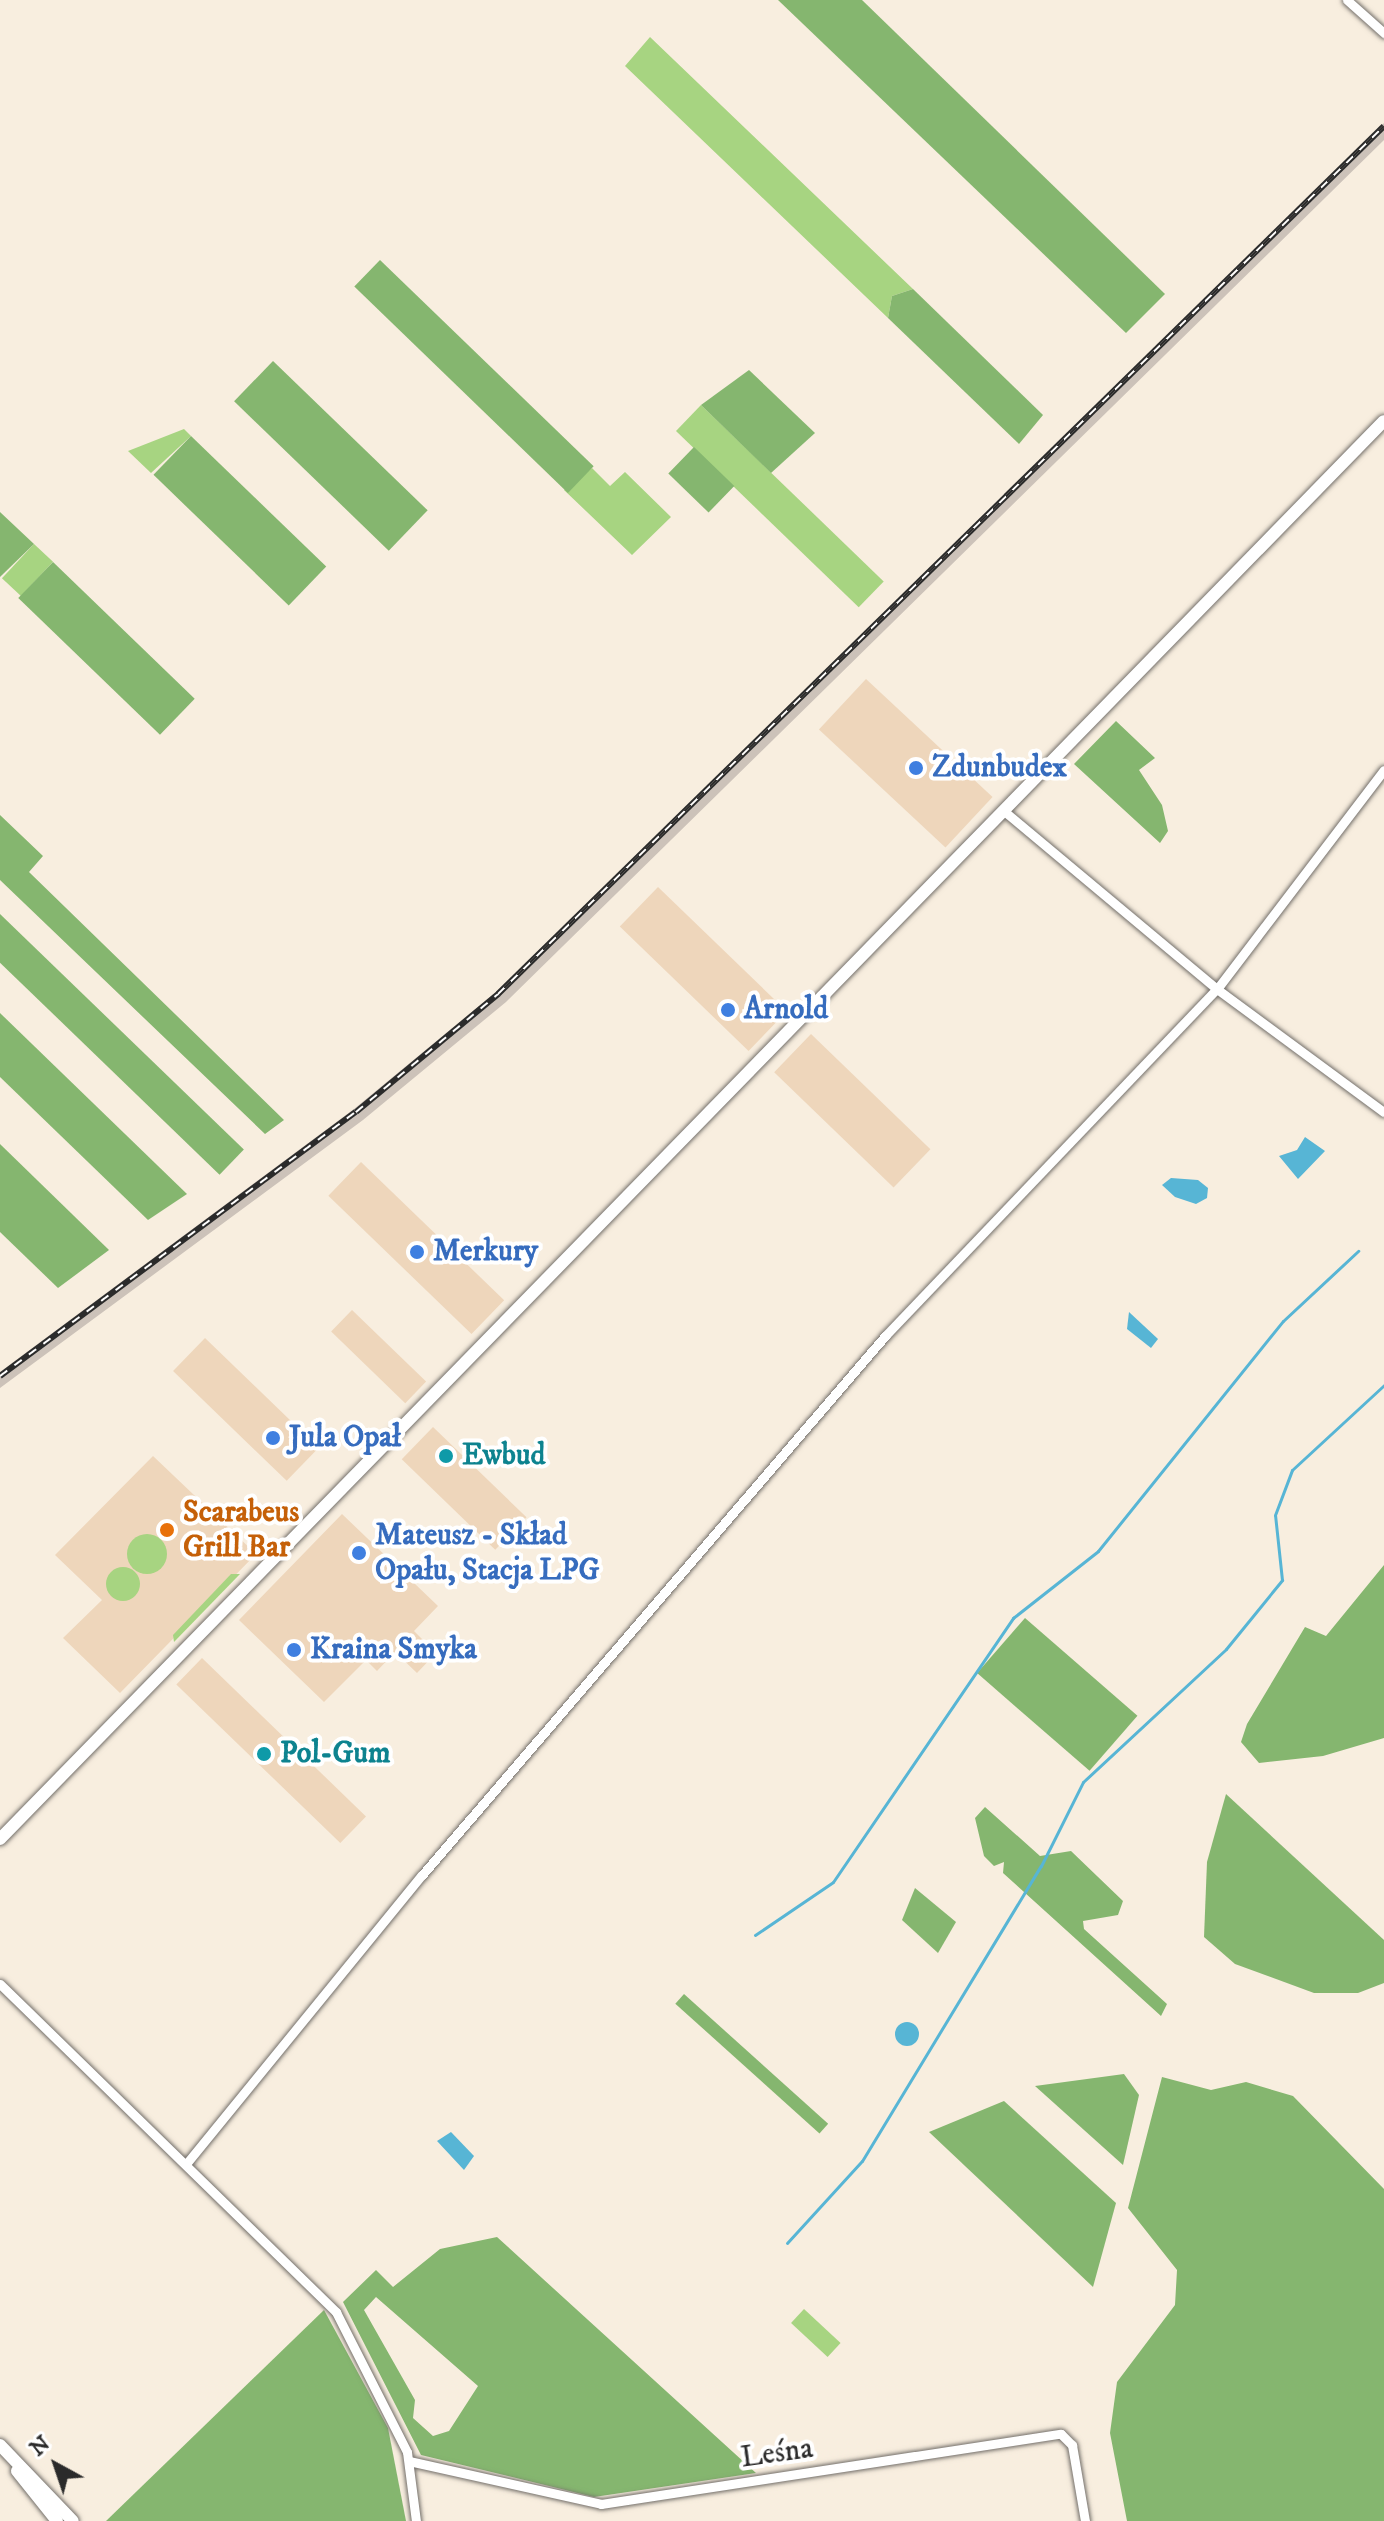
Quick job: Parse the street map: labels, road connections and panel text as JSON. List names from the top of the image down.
{
  "streets": {
    "street": ["Leśna"]
  },
  "places": [
    "Zdunbudex",
    "Arnold",
    "Merkury",
    "Jula Opał",
    "Ewbud",
    "Scarabeus Grill Bar",
    "Mateusz - Skład Opału, Stacja LPG",
    "Kraina Smyka",
    "Pol-Gum"
  ],
  "north": "top left"
}
